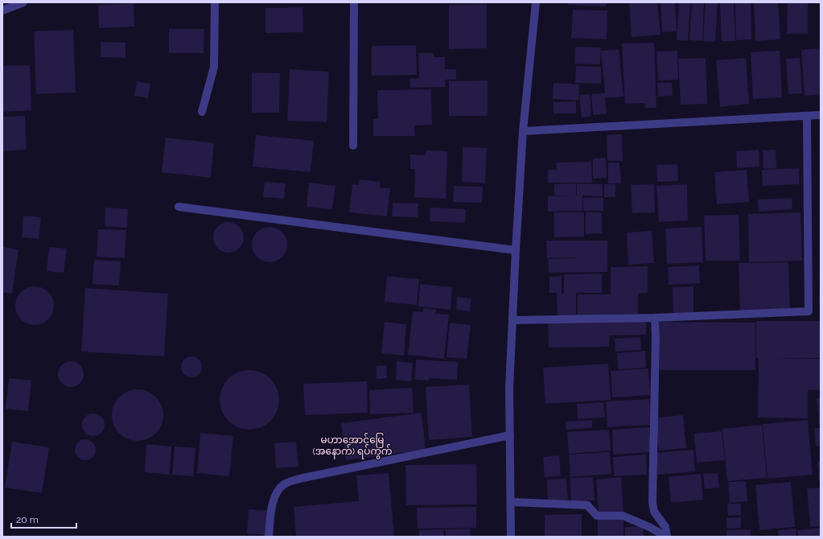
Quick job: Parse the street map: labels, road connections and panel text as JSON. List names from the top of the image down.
{
  "districts": ["မဟာအောင်မြေ (အနောက်) ရပ်ကွက်"],
  "scale_bar": "20 m"
}
